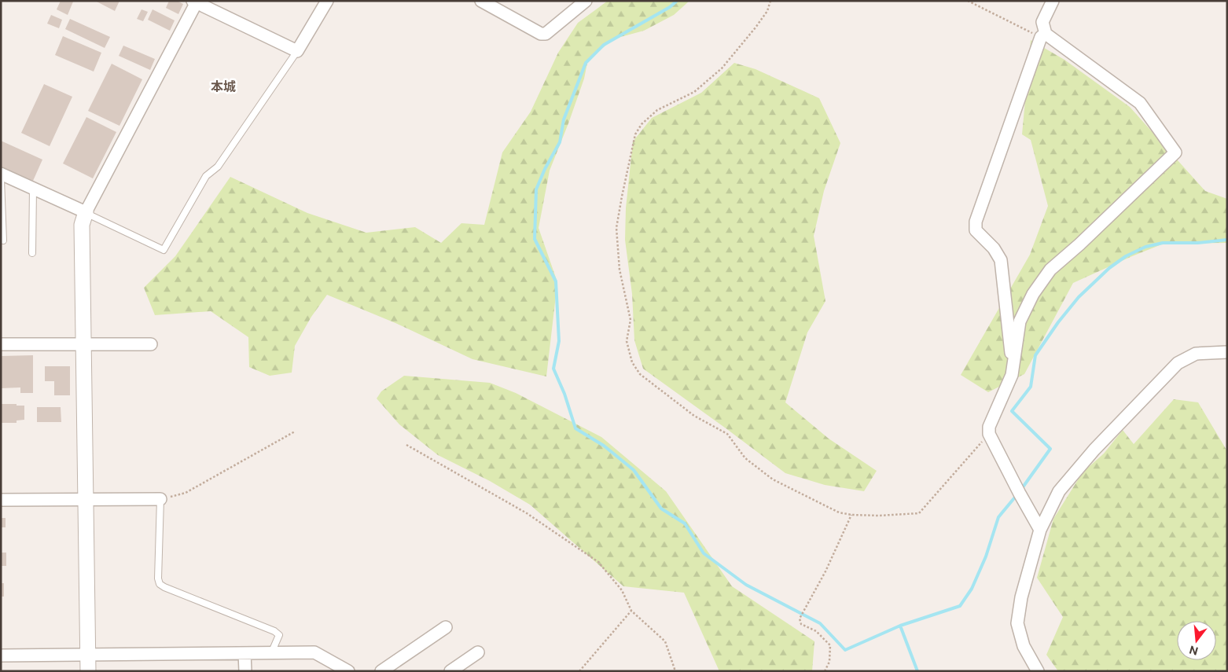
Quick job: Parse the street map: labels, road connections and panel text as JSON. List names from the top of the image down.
{
  "districts": ["本城"],
  "north": "bottom"
}
